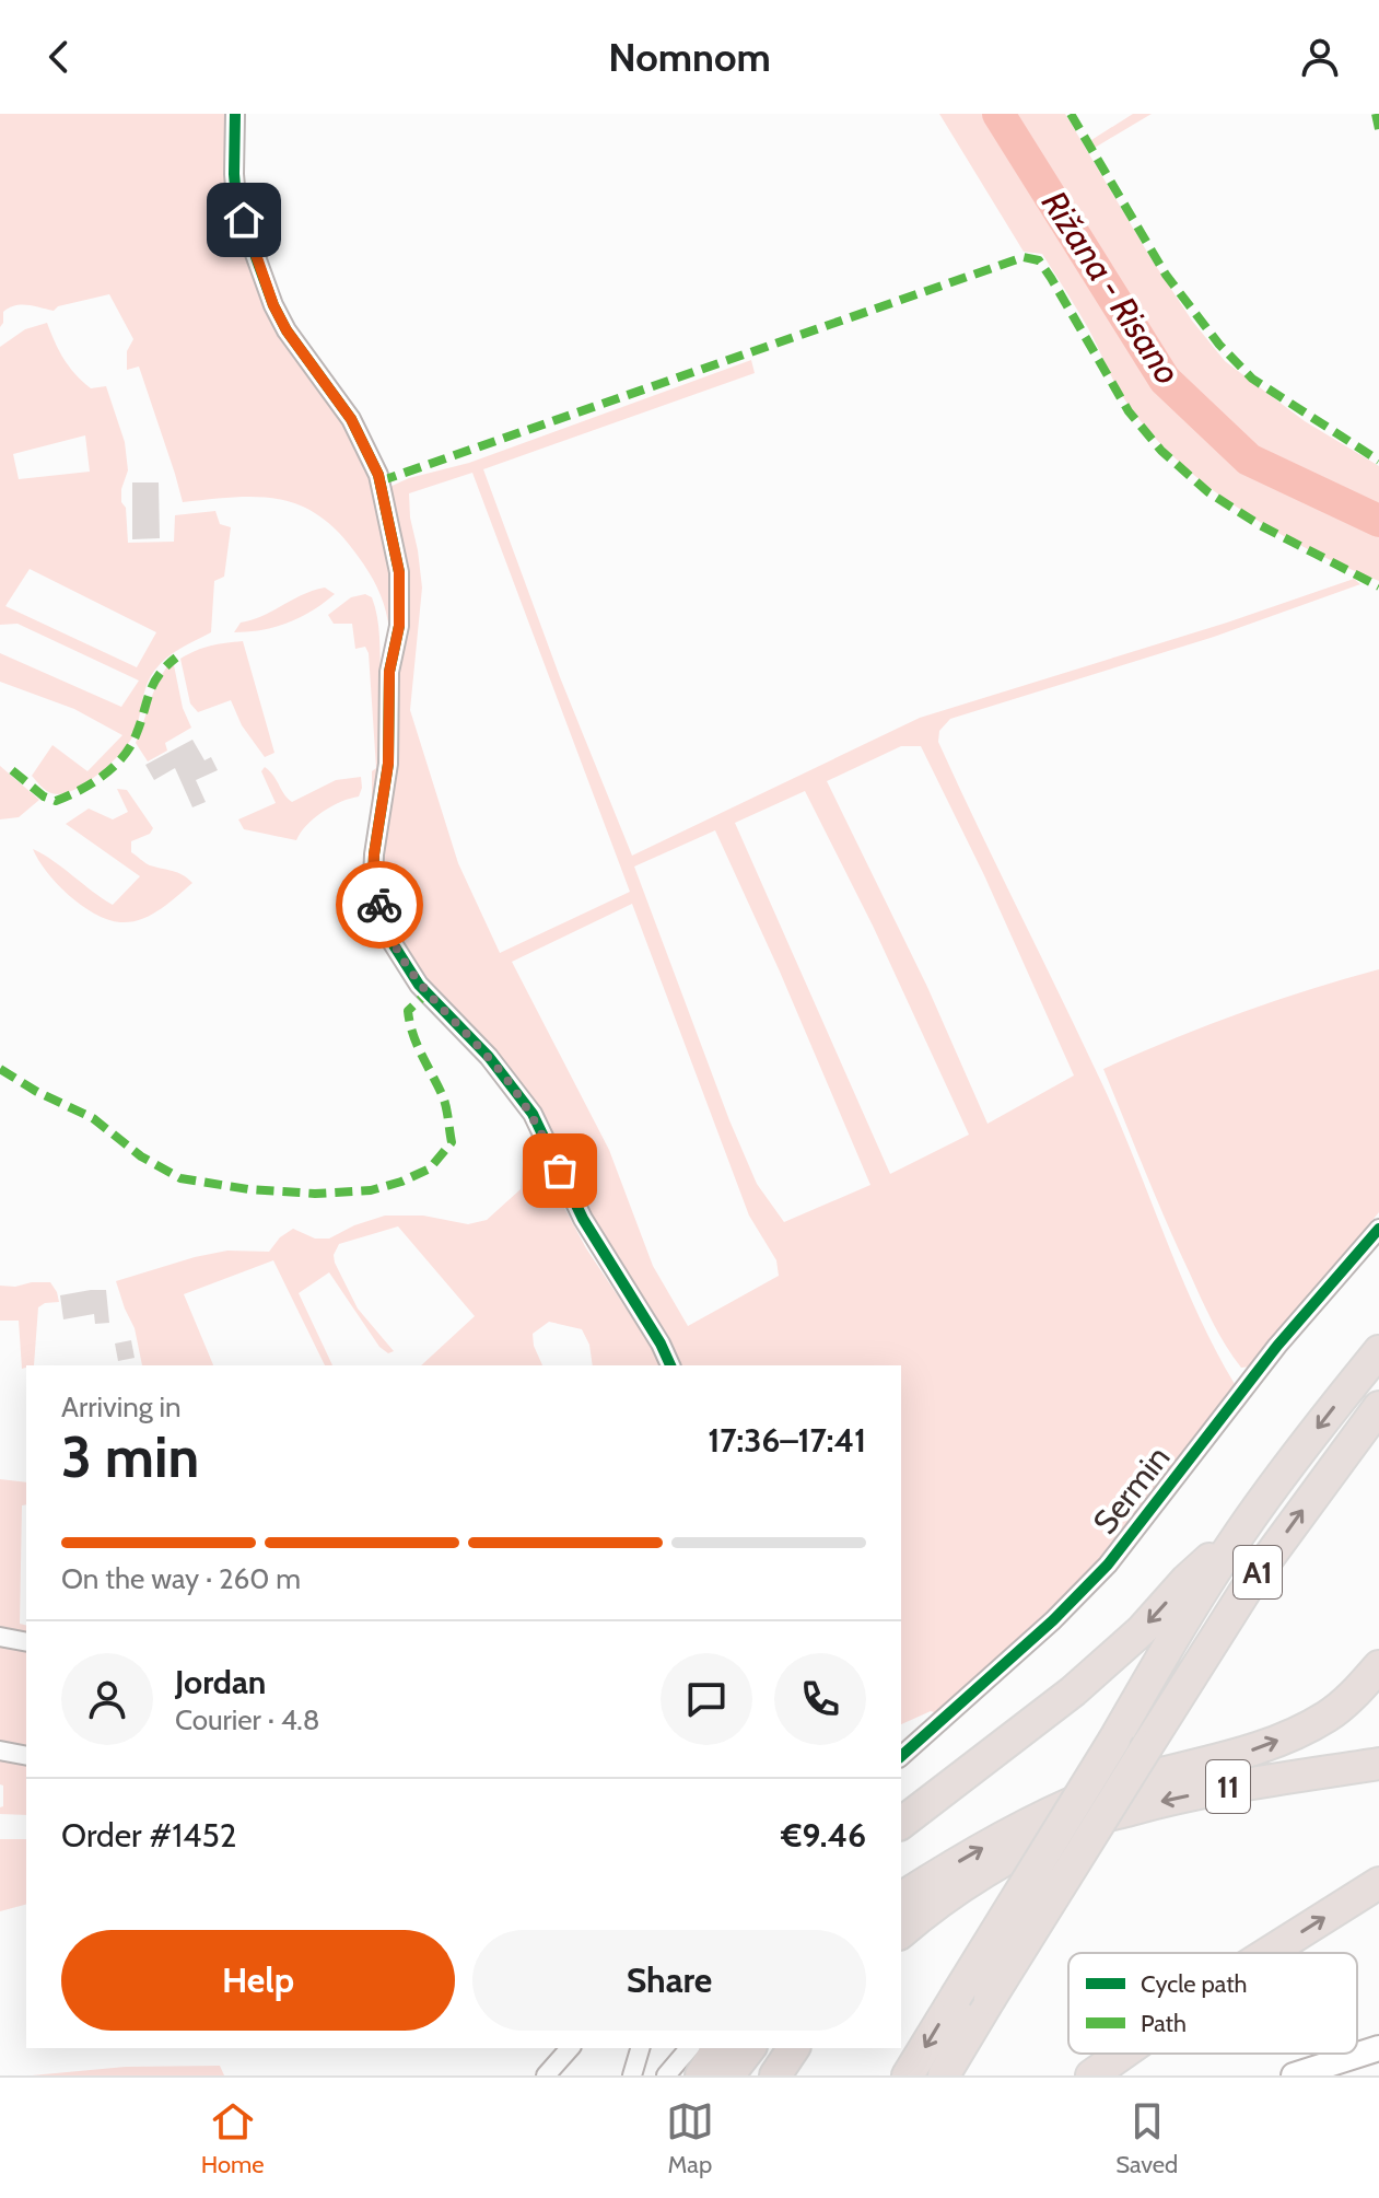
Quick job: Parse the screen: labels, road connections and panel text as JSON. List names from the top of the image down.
{
  "streets": {
    "highway": ["A1", "11"],
    "street": ["Sermin"]
  },
  "water": ["Rižana - Risano"],
  "legend": ["Cycle path", "Path"],
  "page": {
    "header": "Nomnom",
    "heading": ["3 min", "Arriving in", "17:36–17:41"],
    "panel": [
      "Jordan",
      "Courier · 4.8",
      "Order #1452",
      "€9.46"
    ],
    "bar": "On the way · 260 m",
    "buttons": ["Help", "Share"],
    "tabs": ["Home", "Map", "Saved"]
  }
}
